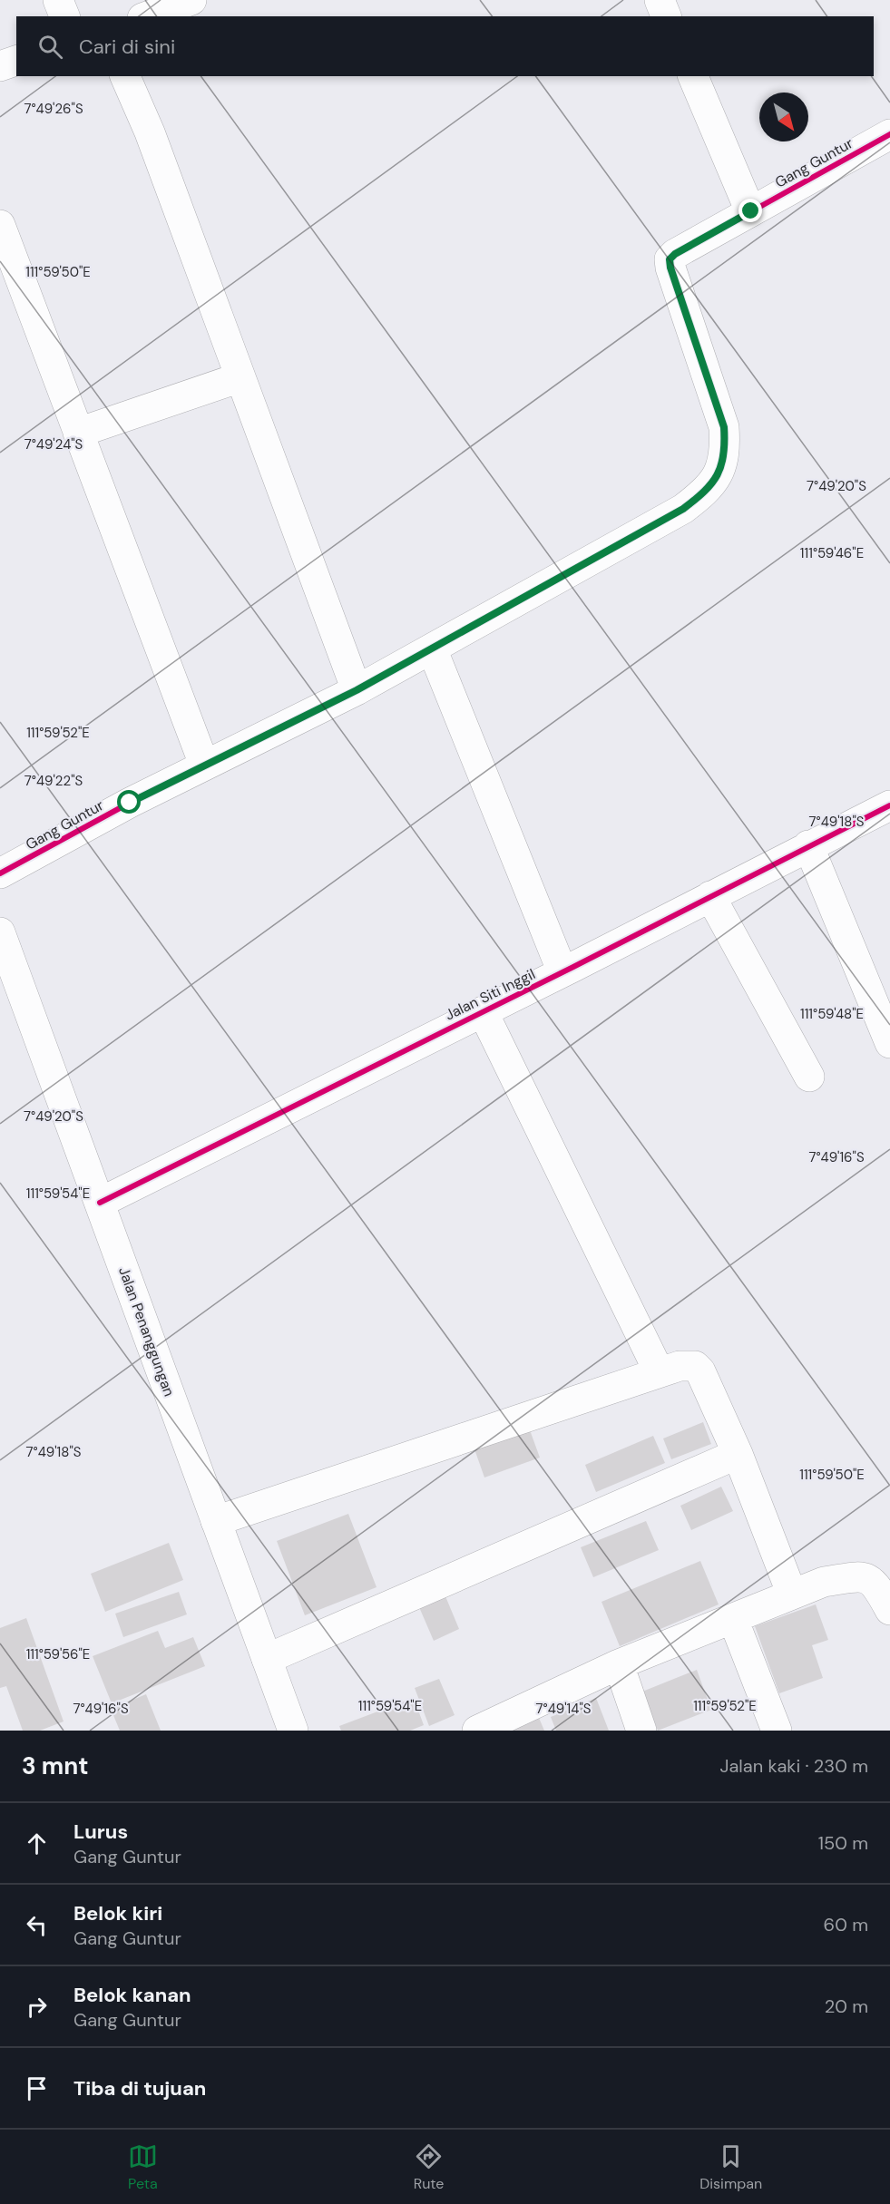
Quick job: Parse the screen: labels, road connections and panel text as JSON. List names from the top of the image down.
{
  "streets": {
    "street": ["Gang Guntur", "Jalan Siti Inggil", "Jalan Penanggungan"]
  },
  "crossings": [
    ["Jalan Siti Inggil", "Jalan Penanggungan"]
  ],
  "north": "bottom right",
  "page": {
    "search": "Cari di sini",
    "heading": ["3 mnt", "Jalan kaki · 230 m"],
    "list": [
      ["Lurus", "Gang Guntur", "150 m"],
      ["Belok kiri", "Gang Guntur", "60 m"],
      ["Belok kanan", "Gang Guntur", "20 m"],
      "Tiba di tujuan"
    ],
    "nav": ["Peta", "Rute", "Disimpan"]
  },
  "coordinates": [
    "7°49'26\"S",
    "111°59'50\"E",
    "7°49'24\"S",
    "7°49'20\"S",
    "111°59'46\"E",
    "111°59'52\"E",
    "7°49'22\"S",
    "7°49'18\"S",
    "111°59'48\"E",
    "7°49'16\"S",
    "111°59'54\"E",
    "111°59'56\"E",
    "7°49'14\"S"
  ]
}
